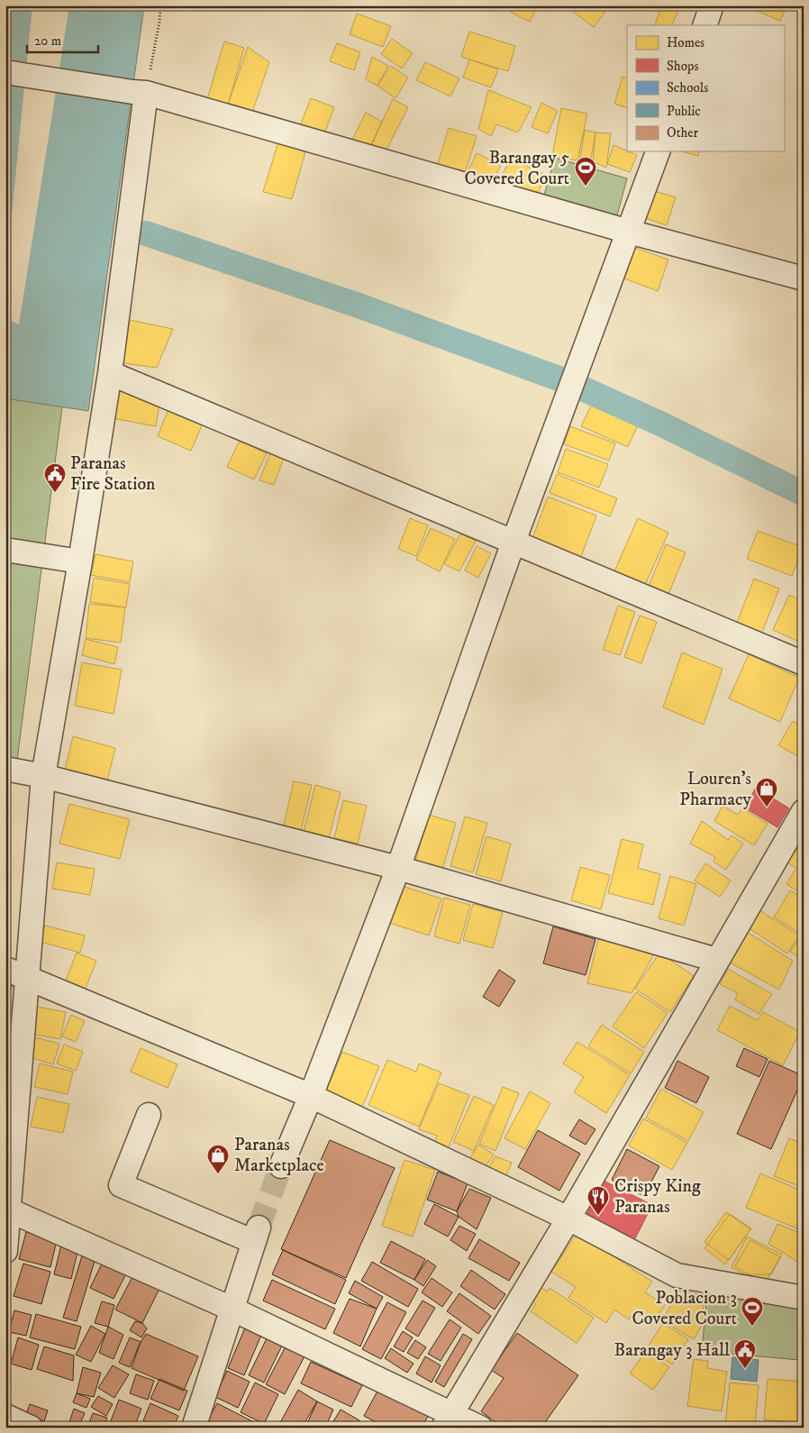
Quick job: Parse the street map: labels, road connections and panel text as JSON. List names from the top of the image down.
{
  "places": {
    "sports": ["Barangay 5 Covered Court", "Poblacion 3 Covered Court"],
    "public building": ["Paranas Fire Station", "Barangay 3 Hall"],
    "shop": ["Louren's Pharmacy", "Paranas Marketplace"],
    "restaurant": ["Crispy King Paranas"]
  },
  "legend": [
    "Homes",
    "Shops",
    "Schools",
    "Public",
    "Other"
  ],
  "scale_bar": "20 m"
}
